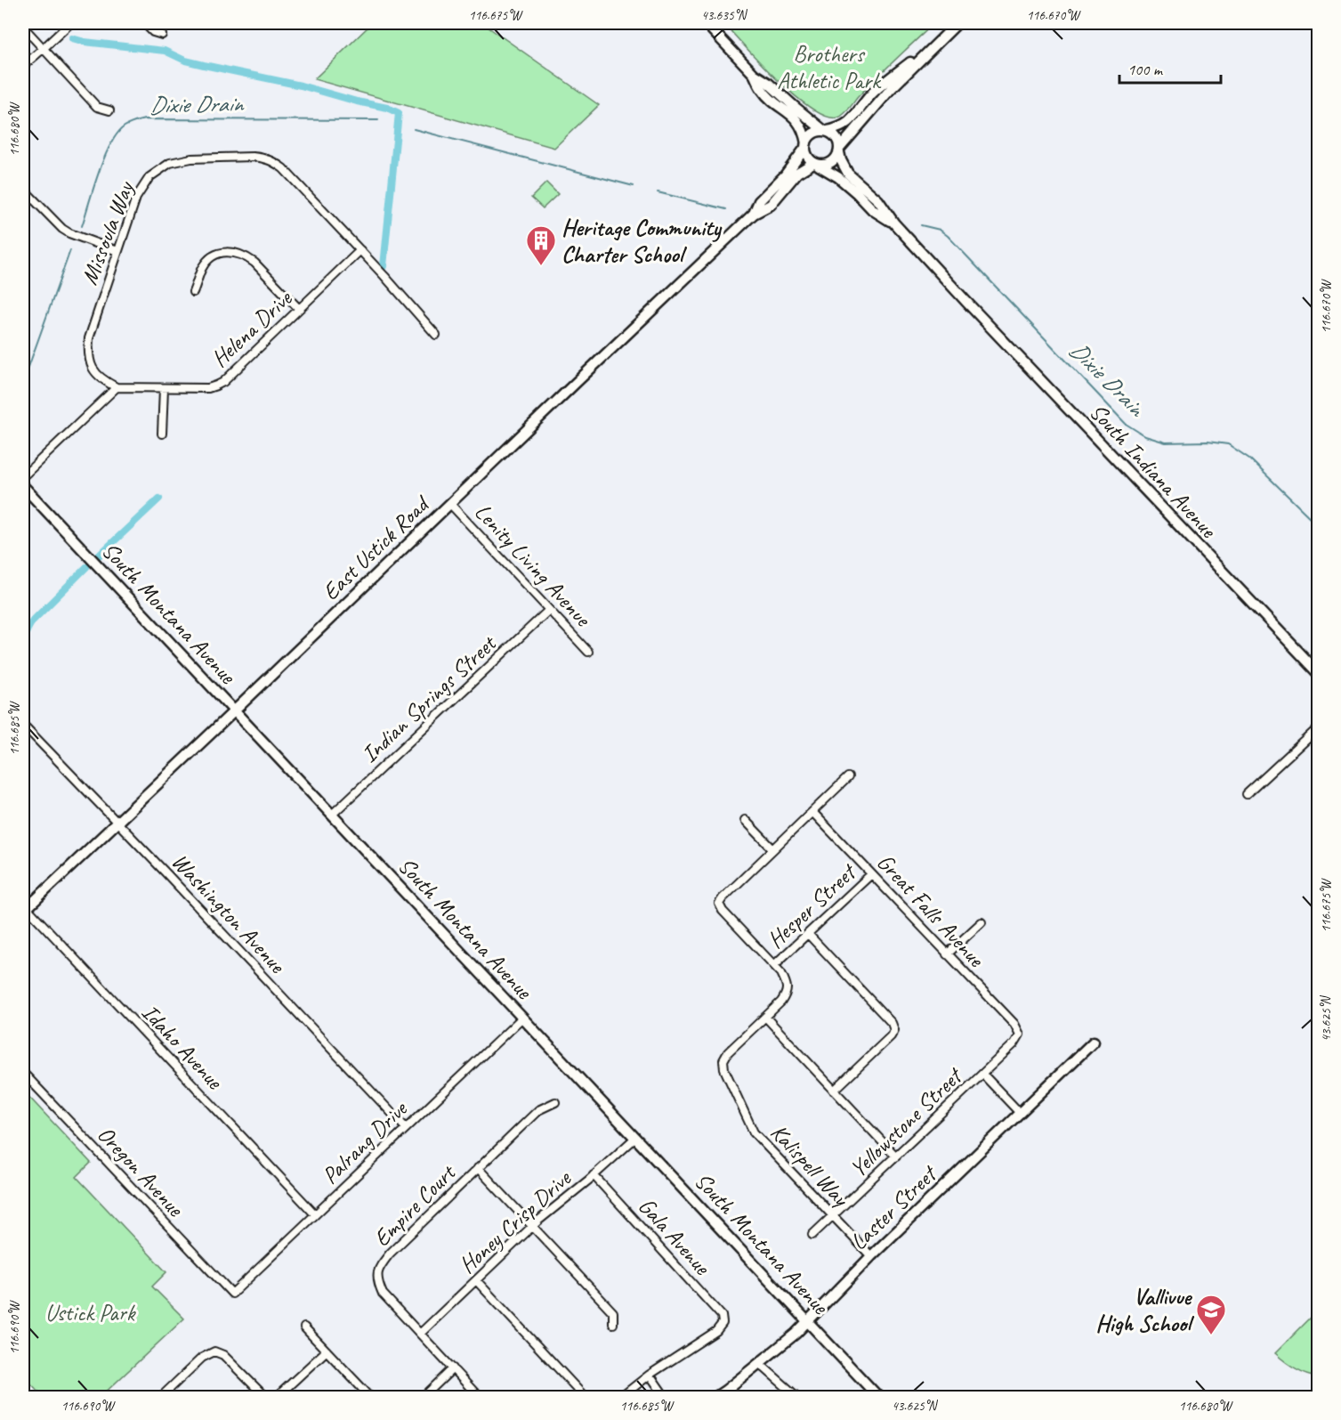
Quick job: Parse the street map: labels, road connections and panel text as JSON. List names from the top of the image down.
{
  "streets": {
    "main road": [
      "South Indiana Avenue",
      "East Ustick Road",
      "South Montana Avenue",
      "Laster Street"
    ],
    "street": [
      "Missoula Way",
      "Helena Drive",
      "Lenity Living Avenue",
      "Indian Springs Street",
      "Hesper Street",
      "Great Falls Avenue",
      "Washington Avenue",
      "Idaho Avenue",
      "Yellowstone Street",
      "Palrang Drive",
      "Kalispell Way",
      "Oregon Avenue",
      "Empire Court",
      "Honey Crisp Drive",
      "Gala Avenue"
    ]
  },
  "crossings": [
    ["Missoula Way", "Helena Drive"],
    ["South Indiana Avenue", "East Ustick Road"],
    ["East Ustick Road", "Lenity Living Avenue"],
    ["East Ustick Road", "South Montana Avenue"],
    ["East Ustick Road", "Washington Avenue"],
    ["East Ustick Road", "Idaho Avenue"],
    ["Lenity Living Avenue", "Indian Springs Street"],
    ["South Montana Avenue", "Indian Springs Street"],
    ["South Montana Avenue", "Palrang Drive"],
    ["South Montana Avenue", "Laster Street"],
    ["South Montana Avenue", "Honey Crisp Drive"],
    ["Hesper Street", "Great Falls Avenue"],
    ["Great Falls Avenue", "Yellowstone Street"],
    ["Washington Avenue", "Palrang Drive"],
    ["Idaho Avenue", "Palrang Drive"],
    ["Yellowstone Street", "Kalispell Way"],
    ["Palrang Drive", "Oregon Avenue"],
    ["Kalispell Way", "Laster Street"],
    ["Empire Court", "Honey Crisp Drive"],
    ["Honey Crisp Drive", "Gala Avenue"]
  ],
  "water": ["Dixie Drain"],
  "parks": ["Brothers Athletic Park", "Ustick Park"],
  "places": {
    "building": ["Heritage Community Charter School"],
    "school or university": ["Vallivue High School"]
  },
  "scale_bar": "100 m",
  "coordinates": [
    "116.675°W",
    "43.635°N",
    "116.670°W",
    "116.680°W",
    "116.685°W",
    "43.625°N",
    "116.690°W"
  ]
}
